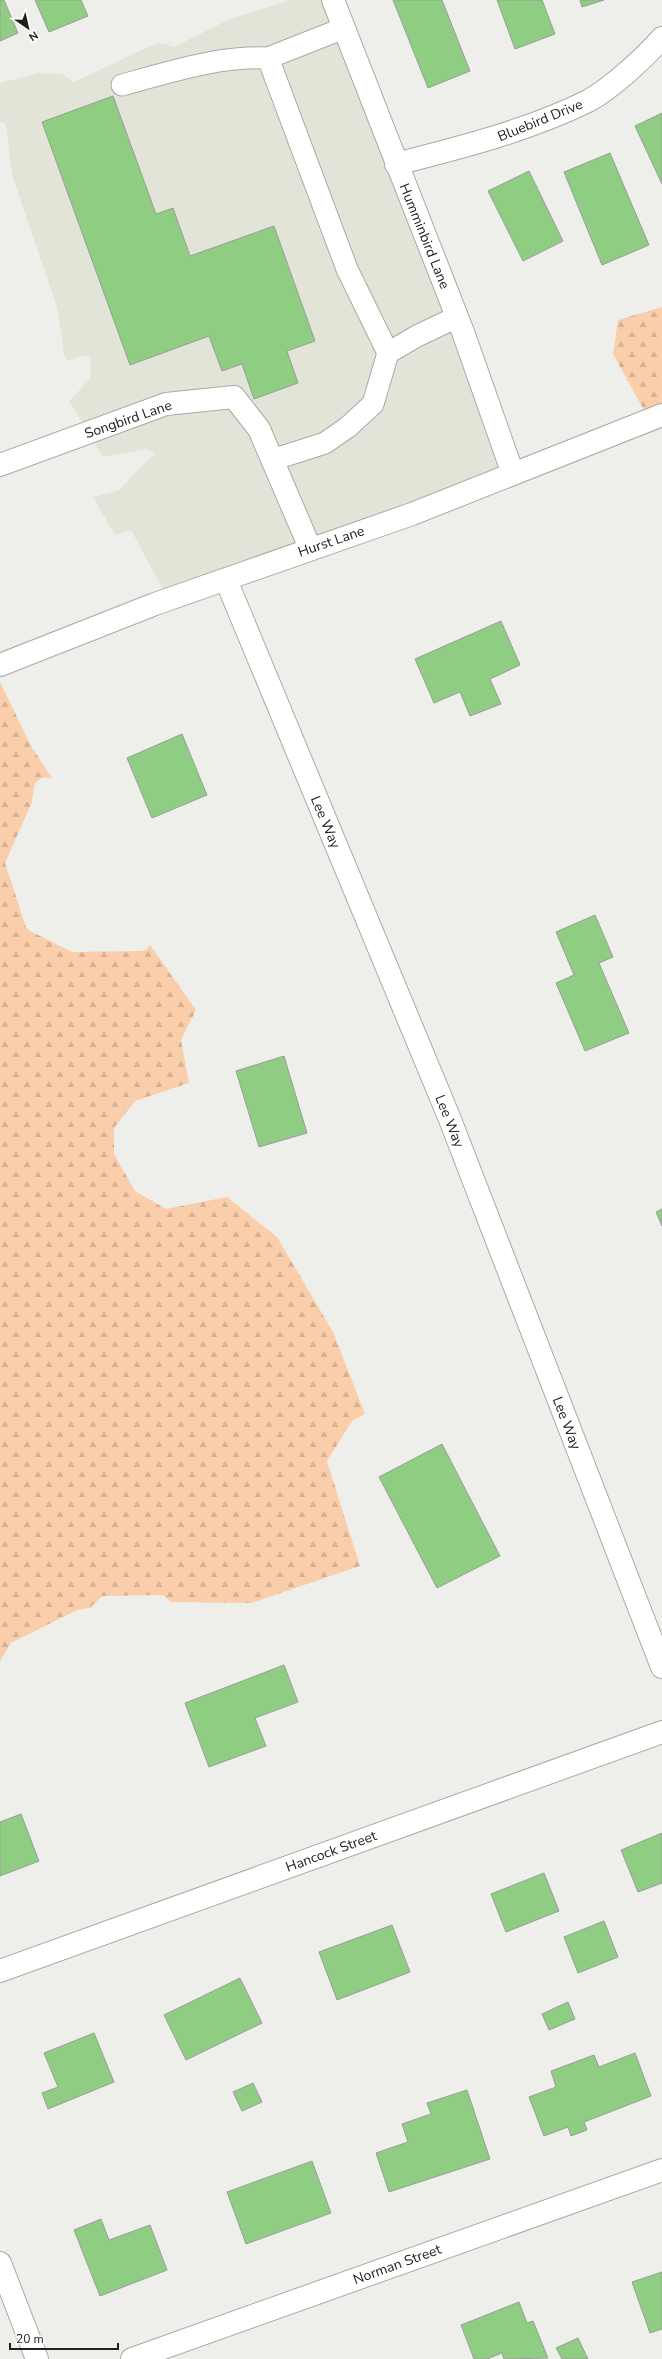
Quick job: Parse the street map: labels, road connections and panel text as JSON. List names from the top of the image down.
{
  "streets": {
    "street": [
      "Bluebird Drive",
      "Humminbird Lane",
      "Songbird Lane",
      "Hurst Lane",
      "Lee Way",
      "Hancock Street",
      "Norman Street"
    ]
  },
  "crossings": [
    ["Bluebird Drive", "Humminbird Lane"],
    ["Humminbird Lane", "Hurst Lane"],
    ["Songbird Lane", "Hurst Lane"],
    ["Hurst Lane", "Lee Way"]
  ],
  "scale_bar": "20 m",
  "north": "bottom right"
}
